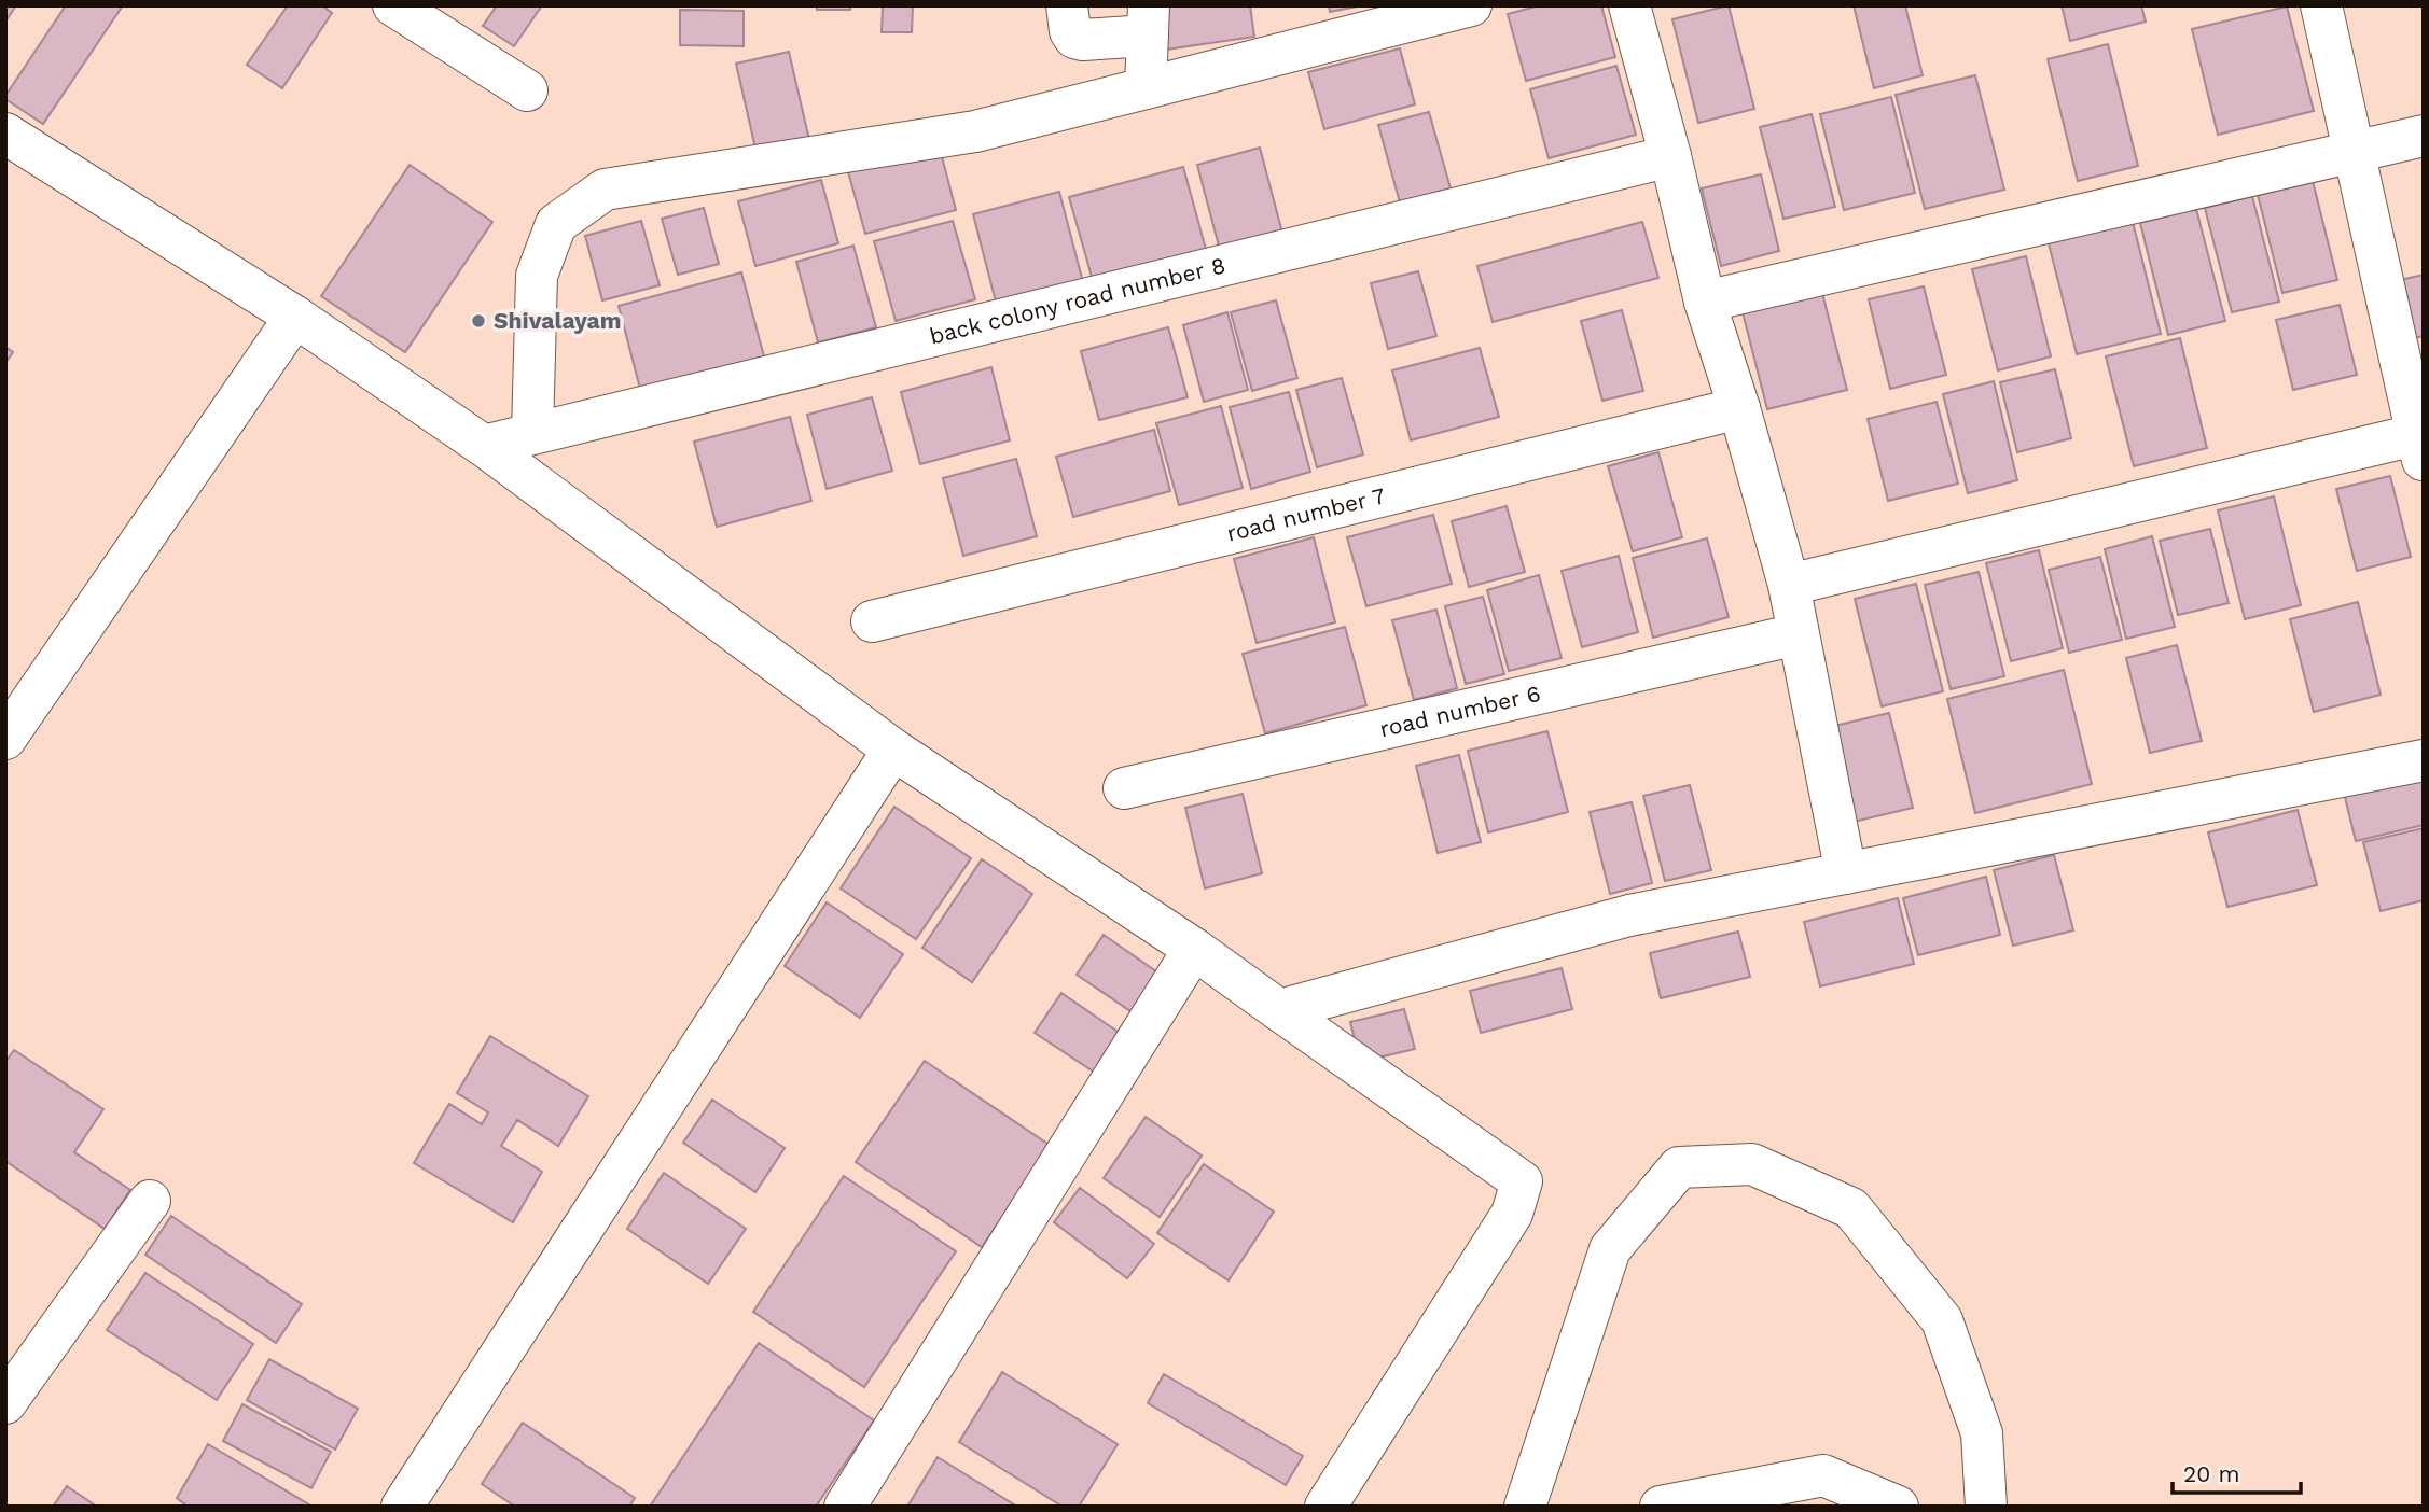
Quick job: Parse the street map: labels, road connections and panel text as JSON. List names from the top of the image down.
{
  "streets": {
    "street": ["back colony road number 8", "road number 7", "road number 6"]
  },
  "places": ["Shivalayam"],
  "scale_bar": "20 m"
}
